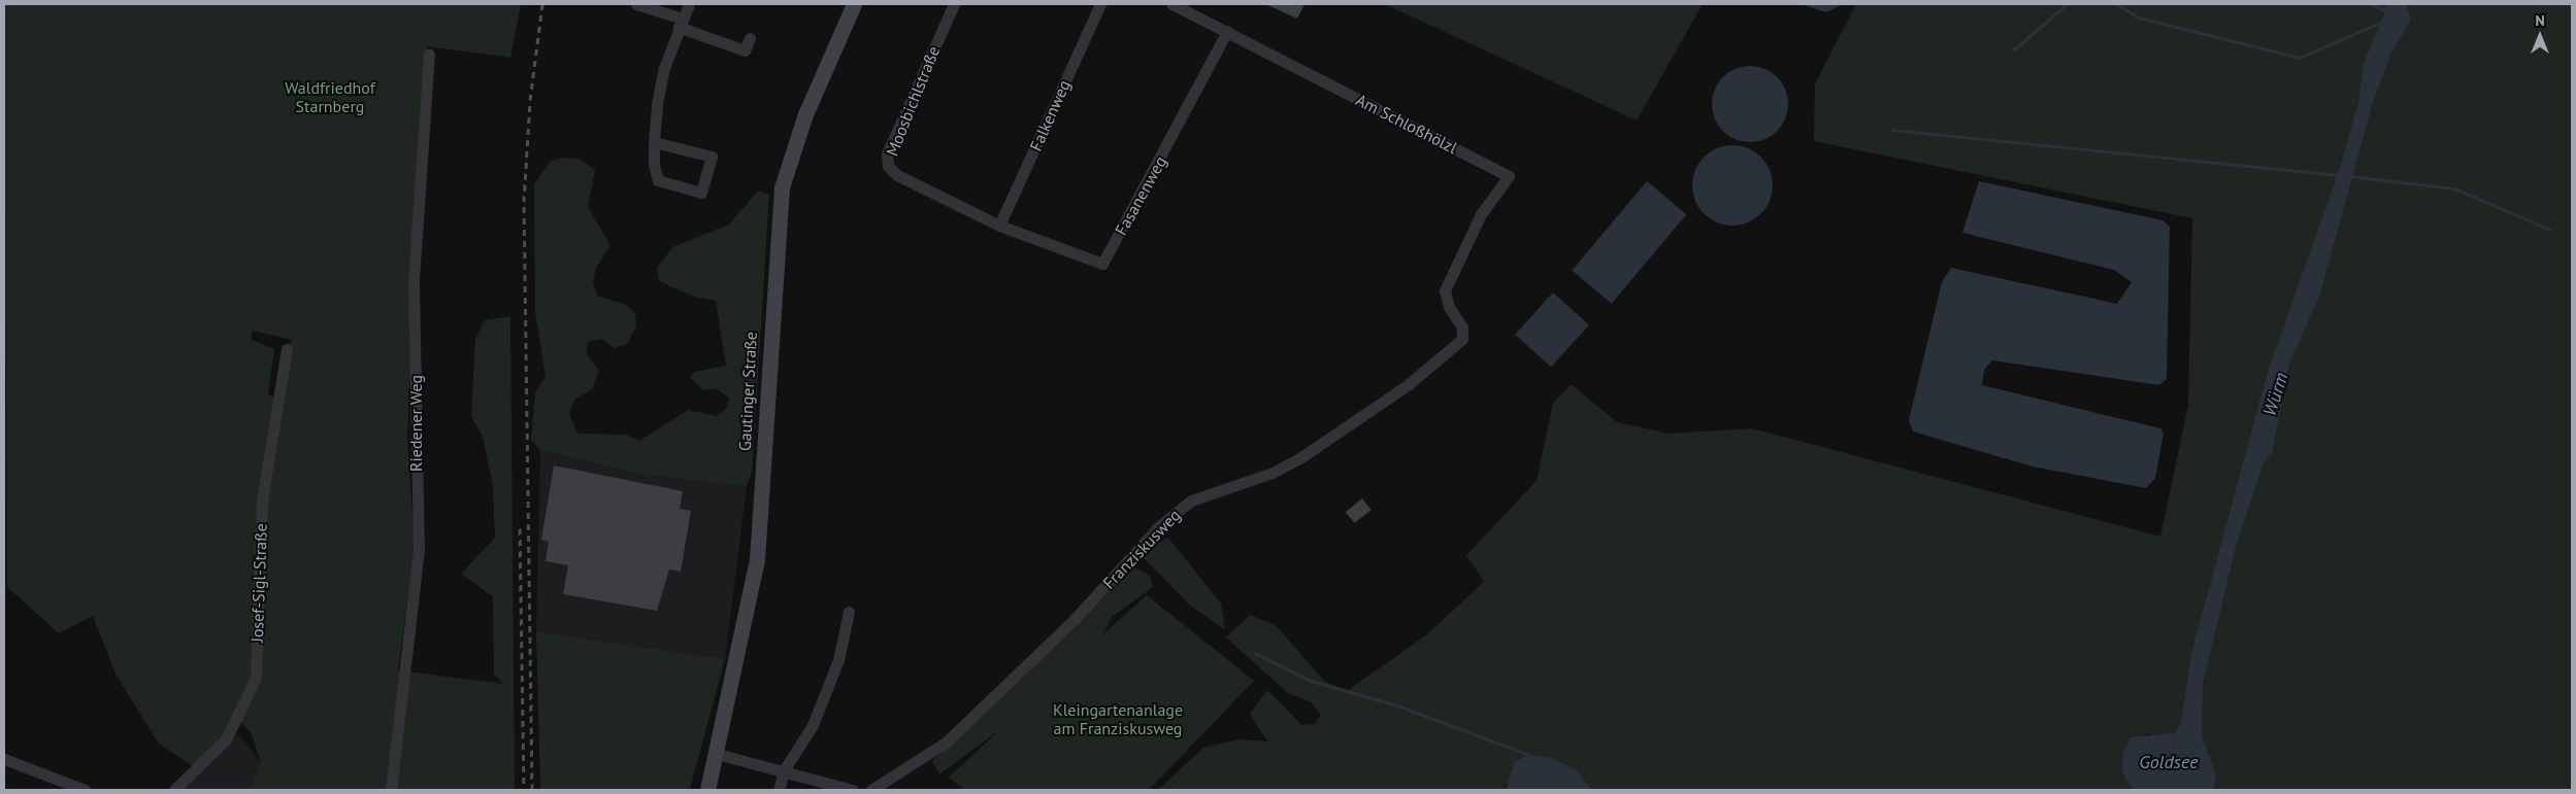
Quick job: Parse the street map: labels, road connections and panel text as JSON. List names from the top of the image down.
{
  "streets": {
    "main road": ["Gautinger Straße"],
    "street": [
      "Moosbichlstraße",
      "Falkenweg",
      "Am Schloßhölzl",
      "Fasanenweg",
      "Riedener Weg",
      "Franziskusweg",
      "Josef-Sigl-Straße"
    ]
  },
  "crossings": [
    ["Moosbichlstraße", "Falkenweg"],
    ["Moosbichlstraße", "Fasanenweg"],
    ["Falkenweg", "Fasanenweg"],
    ["Am Schloßhölzl", "Fasanenweg"],
    ["Am Schloßhölzl", "Franziskusweg"]
  ],
  "water": ["Würm", "Goldsee"],
  "parks": ["Waldfriedhof Starnberg", "Kleingartenanlage am Franziskusweg"],
  "north": "top"
}
